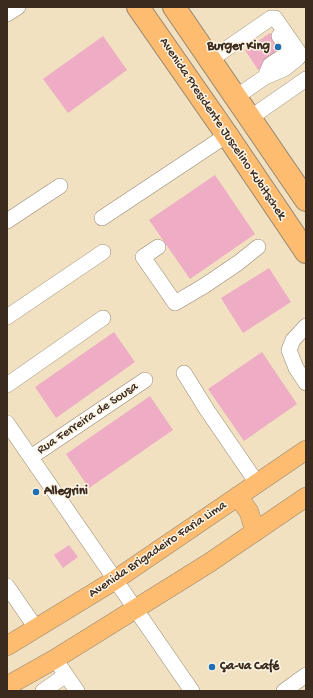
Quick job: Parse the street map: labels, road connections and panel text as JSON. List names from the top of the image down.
{
  "streets": {
    "highway": ["Avenida Presidente Juscelino Kubitschek"],
    "main road": ["Avenida Brigadeiro Faria Lima"],
    "street": ["Rua Ferreira de Sousa"]
  },
  "places": ["Burger King", "Allegrini", "Ça-va Café"]
}
